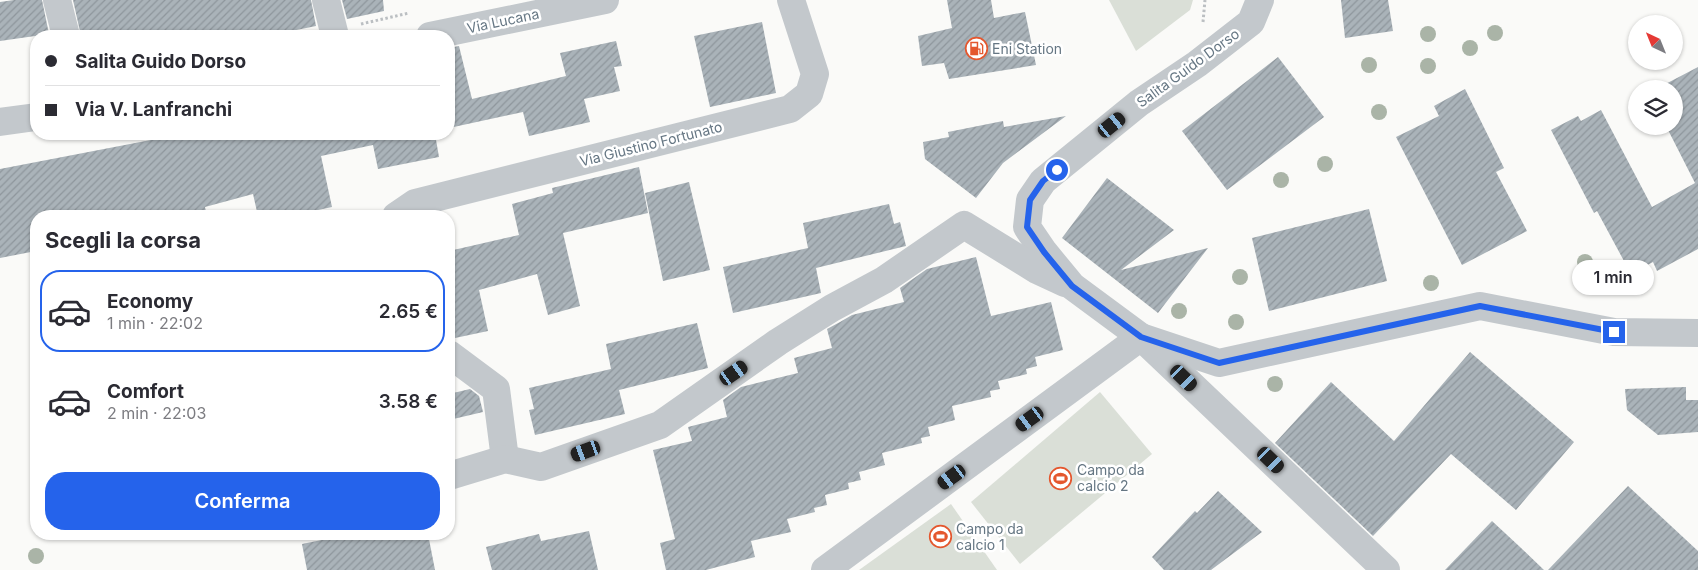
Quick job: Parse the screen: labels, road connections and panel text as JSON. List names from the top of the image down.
{
  "streets": {
    "street": ["Via Lucana", "Salita Guido Dorso", "Via Giustino Fortunato"]
  },
  "places": {
    "fuel station": ["Eni Station"],
    "sports": ["Campo da calcio 2", "Campo da calcio 1"]
  },
  "north": "top left",
  "page": {
    "banner": ["Salita Guido Dorso", "Via V. Lanfranchi"],
    "heading": "Scegli la corsa",
    "bubble": "1 min",
    "list": [
      {
        "name": "Economy",
        "note": "1 min · 22:02",
        "value": "2.65 €"
      },
      {
        "name": "Comfort",
        "note": "2 min · 22:03",
        "value": "3.58 €"
      }
    ],
    "buttons": "Conferma"
  }
}
